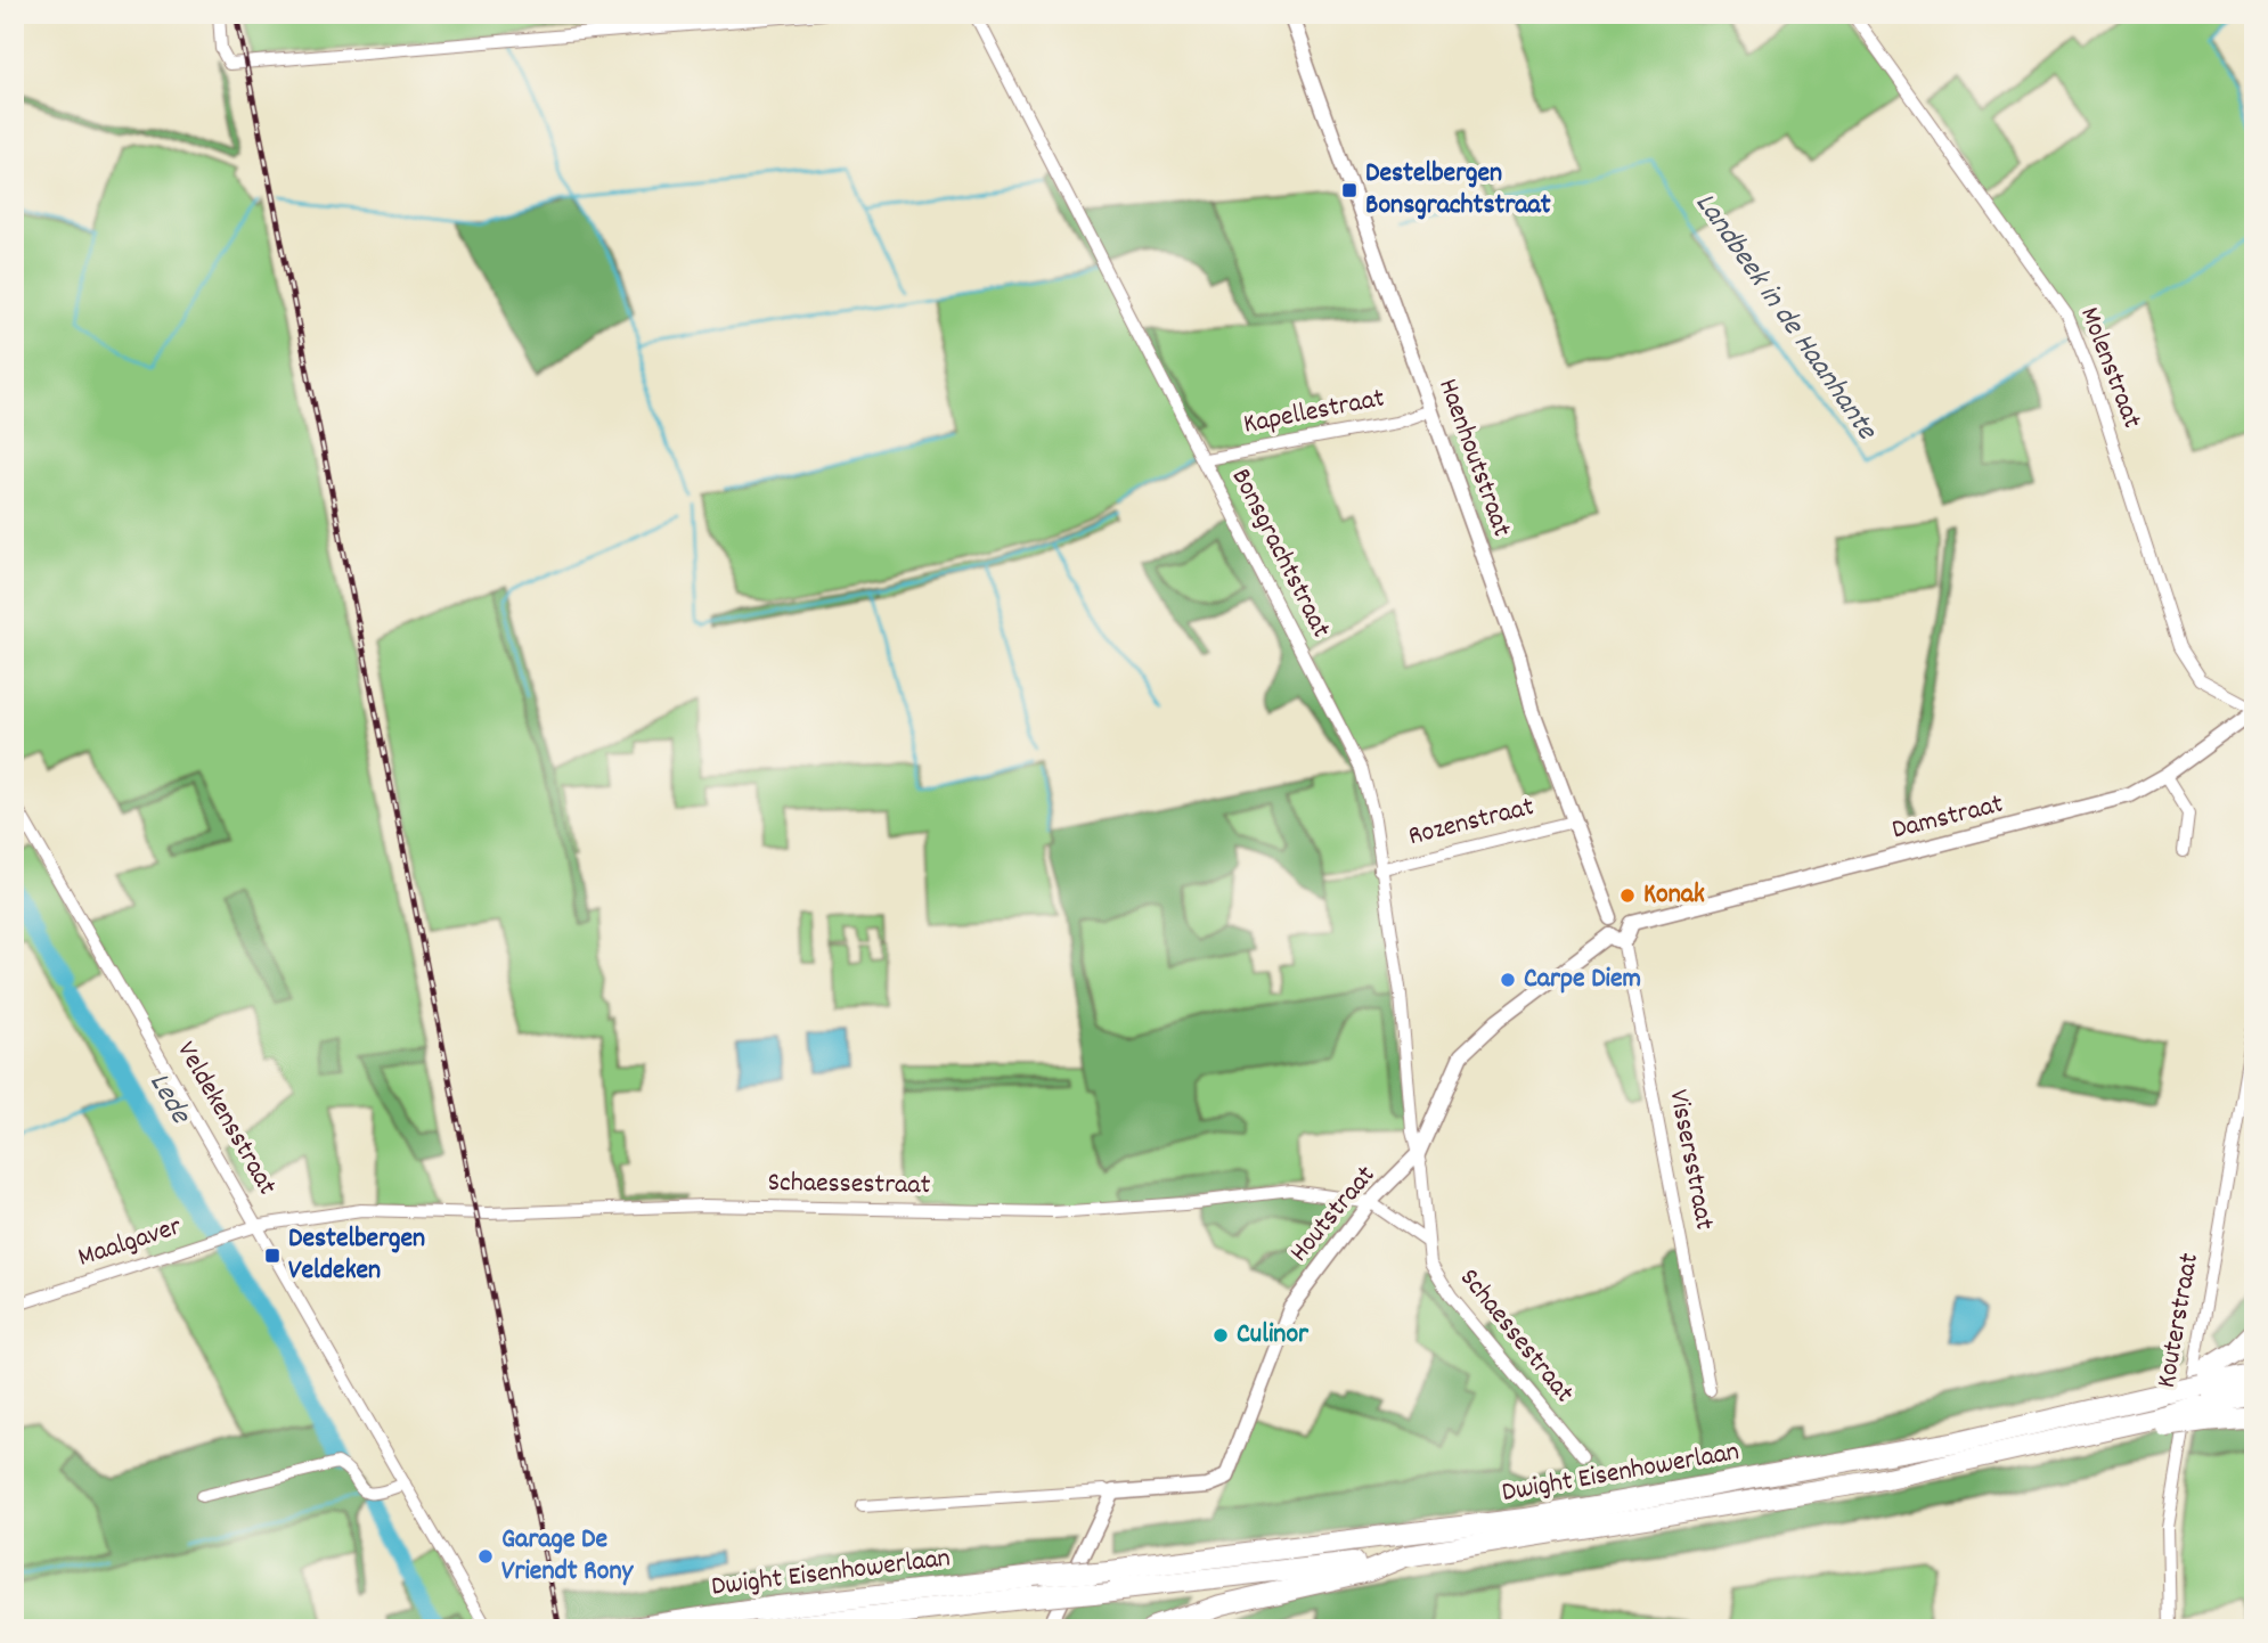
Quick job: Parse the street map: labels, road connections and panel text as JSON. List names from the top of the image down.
{
  "streets": {
    "highway": ["Dwight Eisenhowerlaan"],
    "street": [
      "Molenstraat",
      "Kapellestraat",
      "Haenhoutstraat",
      "Bonsgrachtstraat",
      "Damstraat",
      "Rozenstraat",
      "Veldekensstraat",
      "Vissersstraat",
      "Schaessestraat",
      "Houtstraat",
      "Maalgaver",
      "Kouterstraat"
    ]
  },
  "crossings": [
    ["Molenstraat", "Damstraat"],
    ["Kapellestraat", "Haenhoutstraat"],
    ["Kapellestraat", "Bonsgrachtstraat"],
    ["Haenhoutstraat", "Damstraat"],
    ["Haenhoutstraat", "Rozenstraat"],
    ["Haenhoutstraat", "Vissersstraat"],
    ["Haenhoutstraat", "Houtstraat"],
    ["Bonsgrachtstraat", "Rozenstraat"],
    ["Bonsgrachtstraat", "Schaessestraat"],
    ["Bonsgrachtstraat", "Houtstraat"],
    ["Damstraat", "Vissersstraat"],
    ["Damstraat", "Houtstraat"],
    ["Veldekensstraat", "Schaessestraat"],
    ["Veldekensstraat", "Maalgaver"],
    ["Vissersstraat", "Houtstraat"],
    ["Schaessestraat", "Houtstraat"],
    ["Schaessestraat", "Maalgaver"]
  ],
  "water": ["Landbeek in de Haanhante", "Lede"],
  "places": {
    "transit": ["Destelbergen Bonsgrachtstraat", "Destelbergen Veldeken"],
    "other": [
      "Konak",
      "Carpe Diem",
      "Culinor",
      "Garage De Vriendt Rony"
    ]
  }
}
